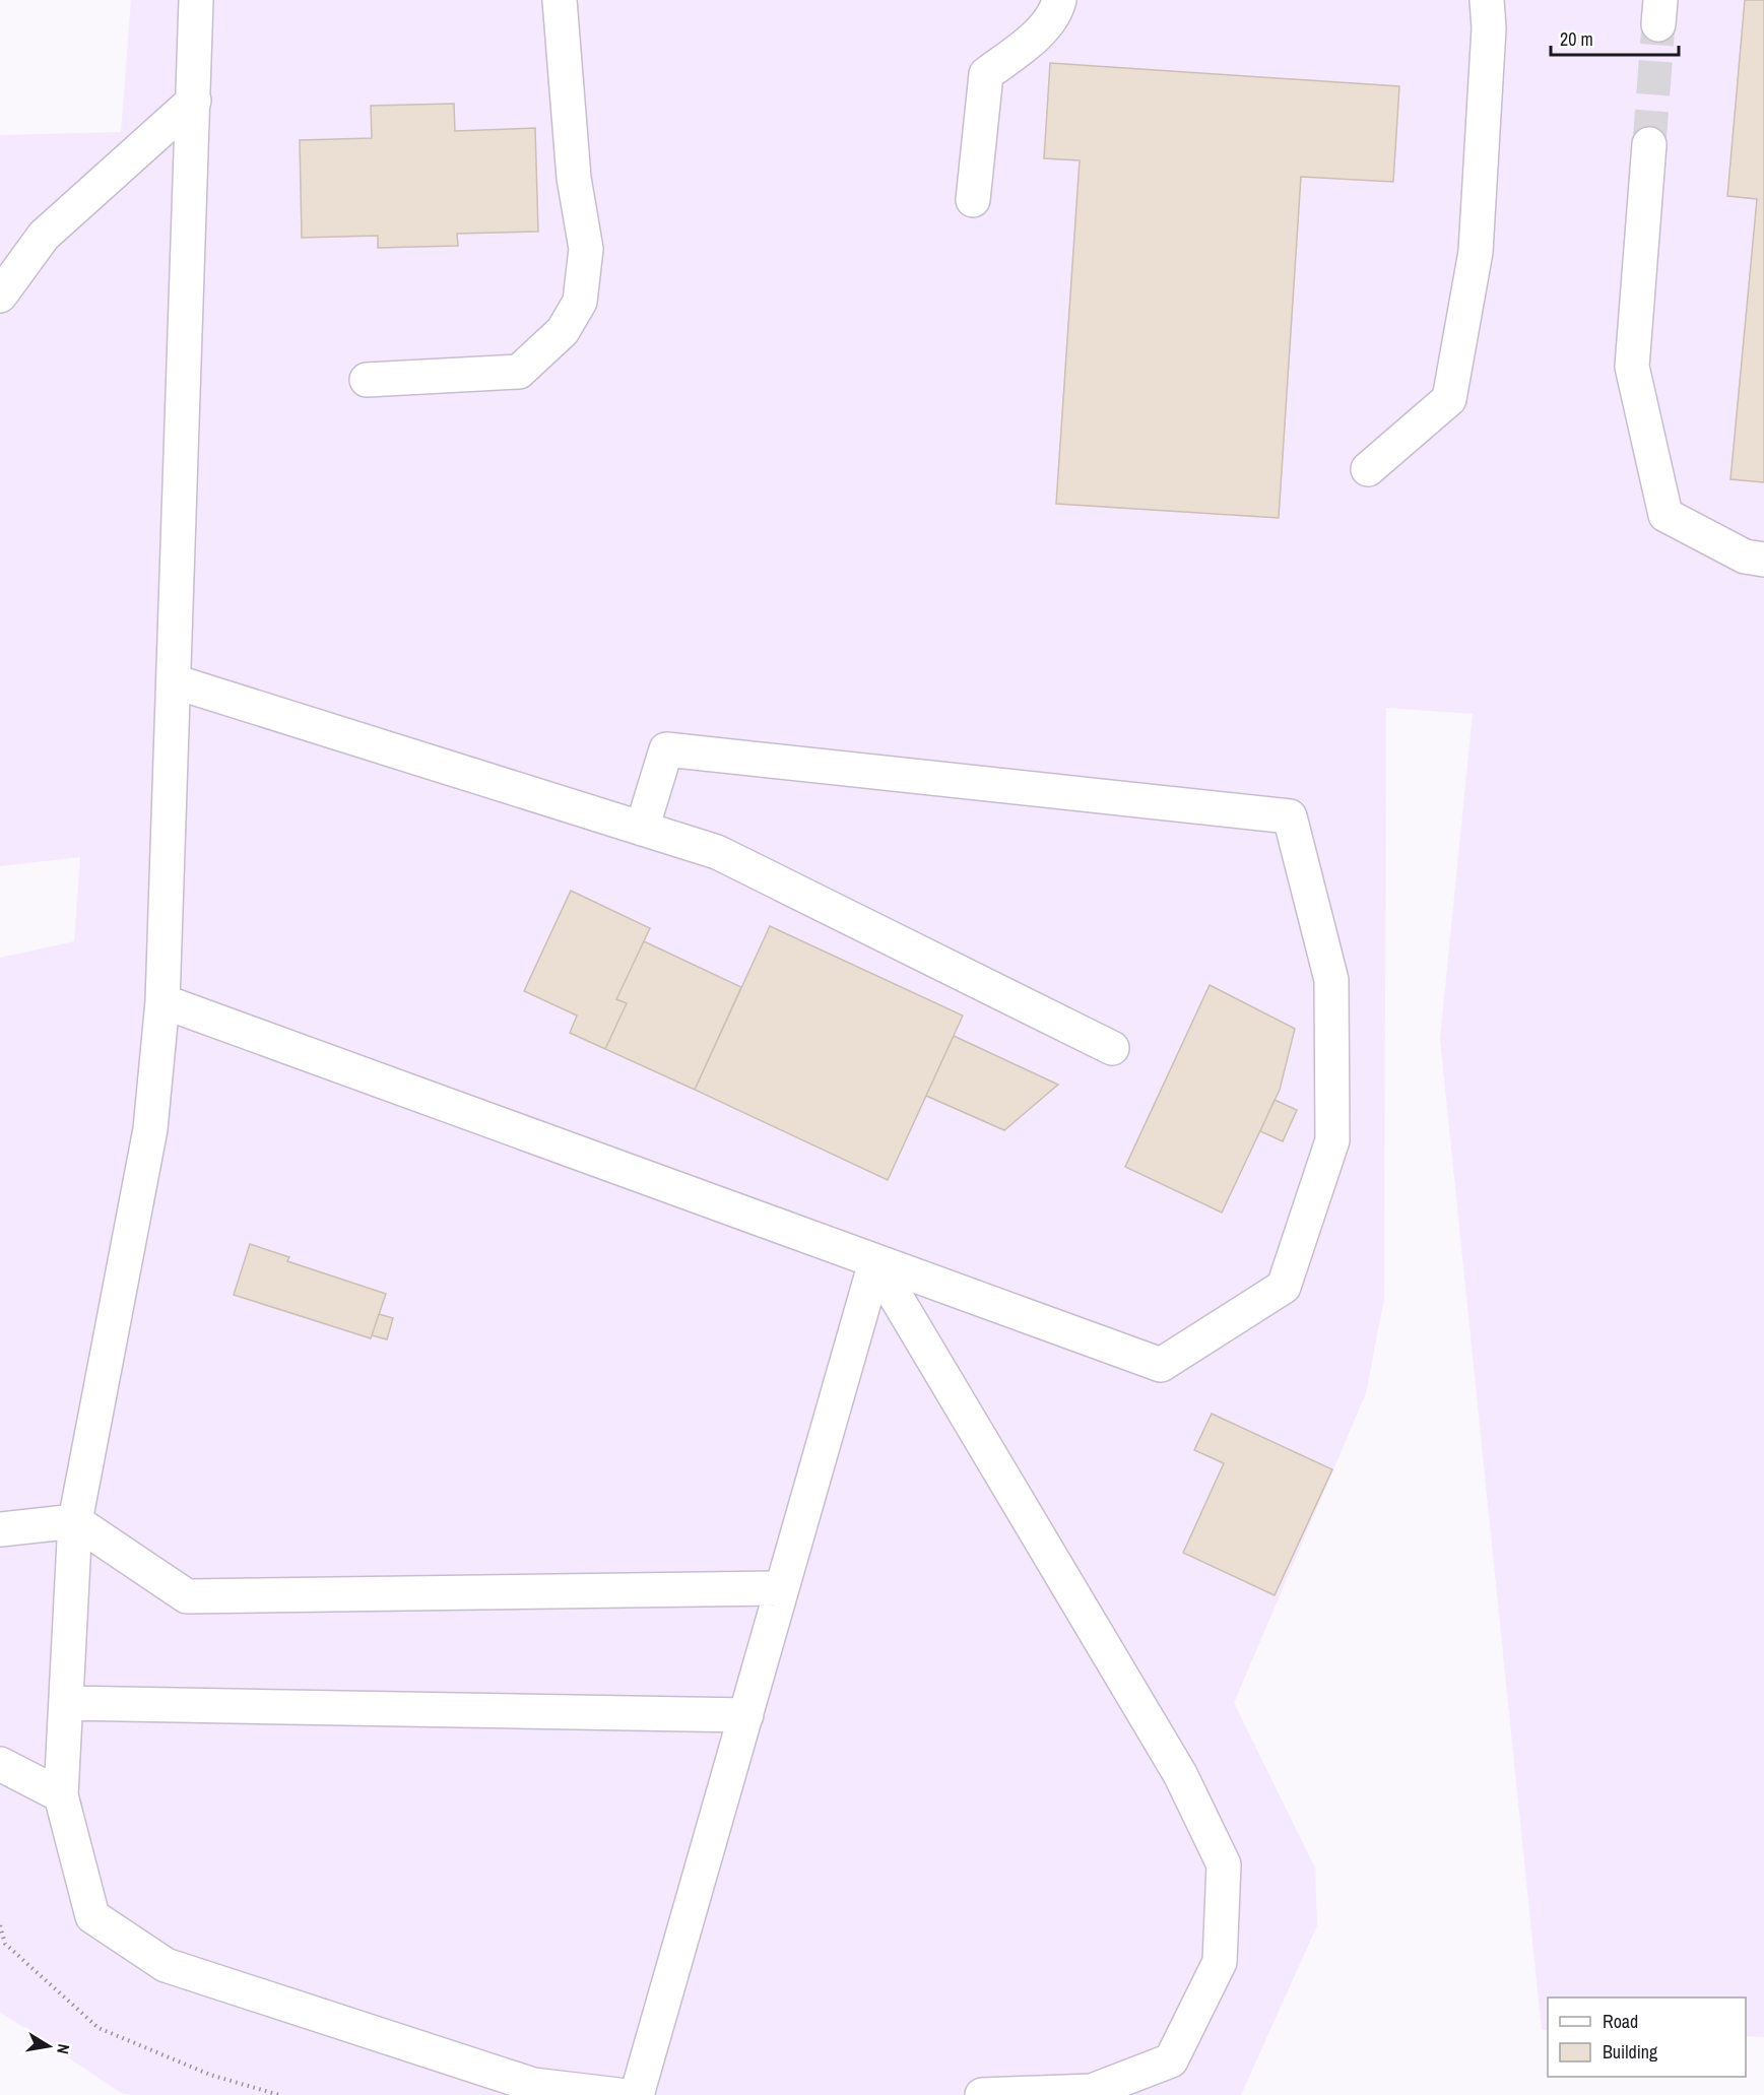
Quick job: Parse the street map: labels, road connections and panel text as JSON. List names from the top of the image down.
{
  "legend": ["Road", "Building"],
  "scale_bar": "20 m",
  "north": "right"
}
